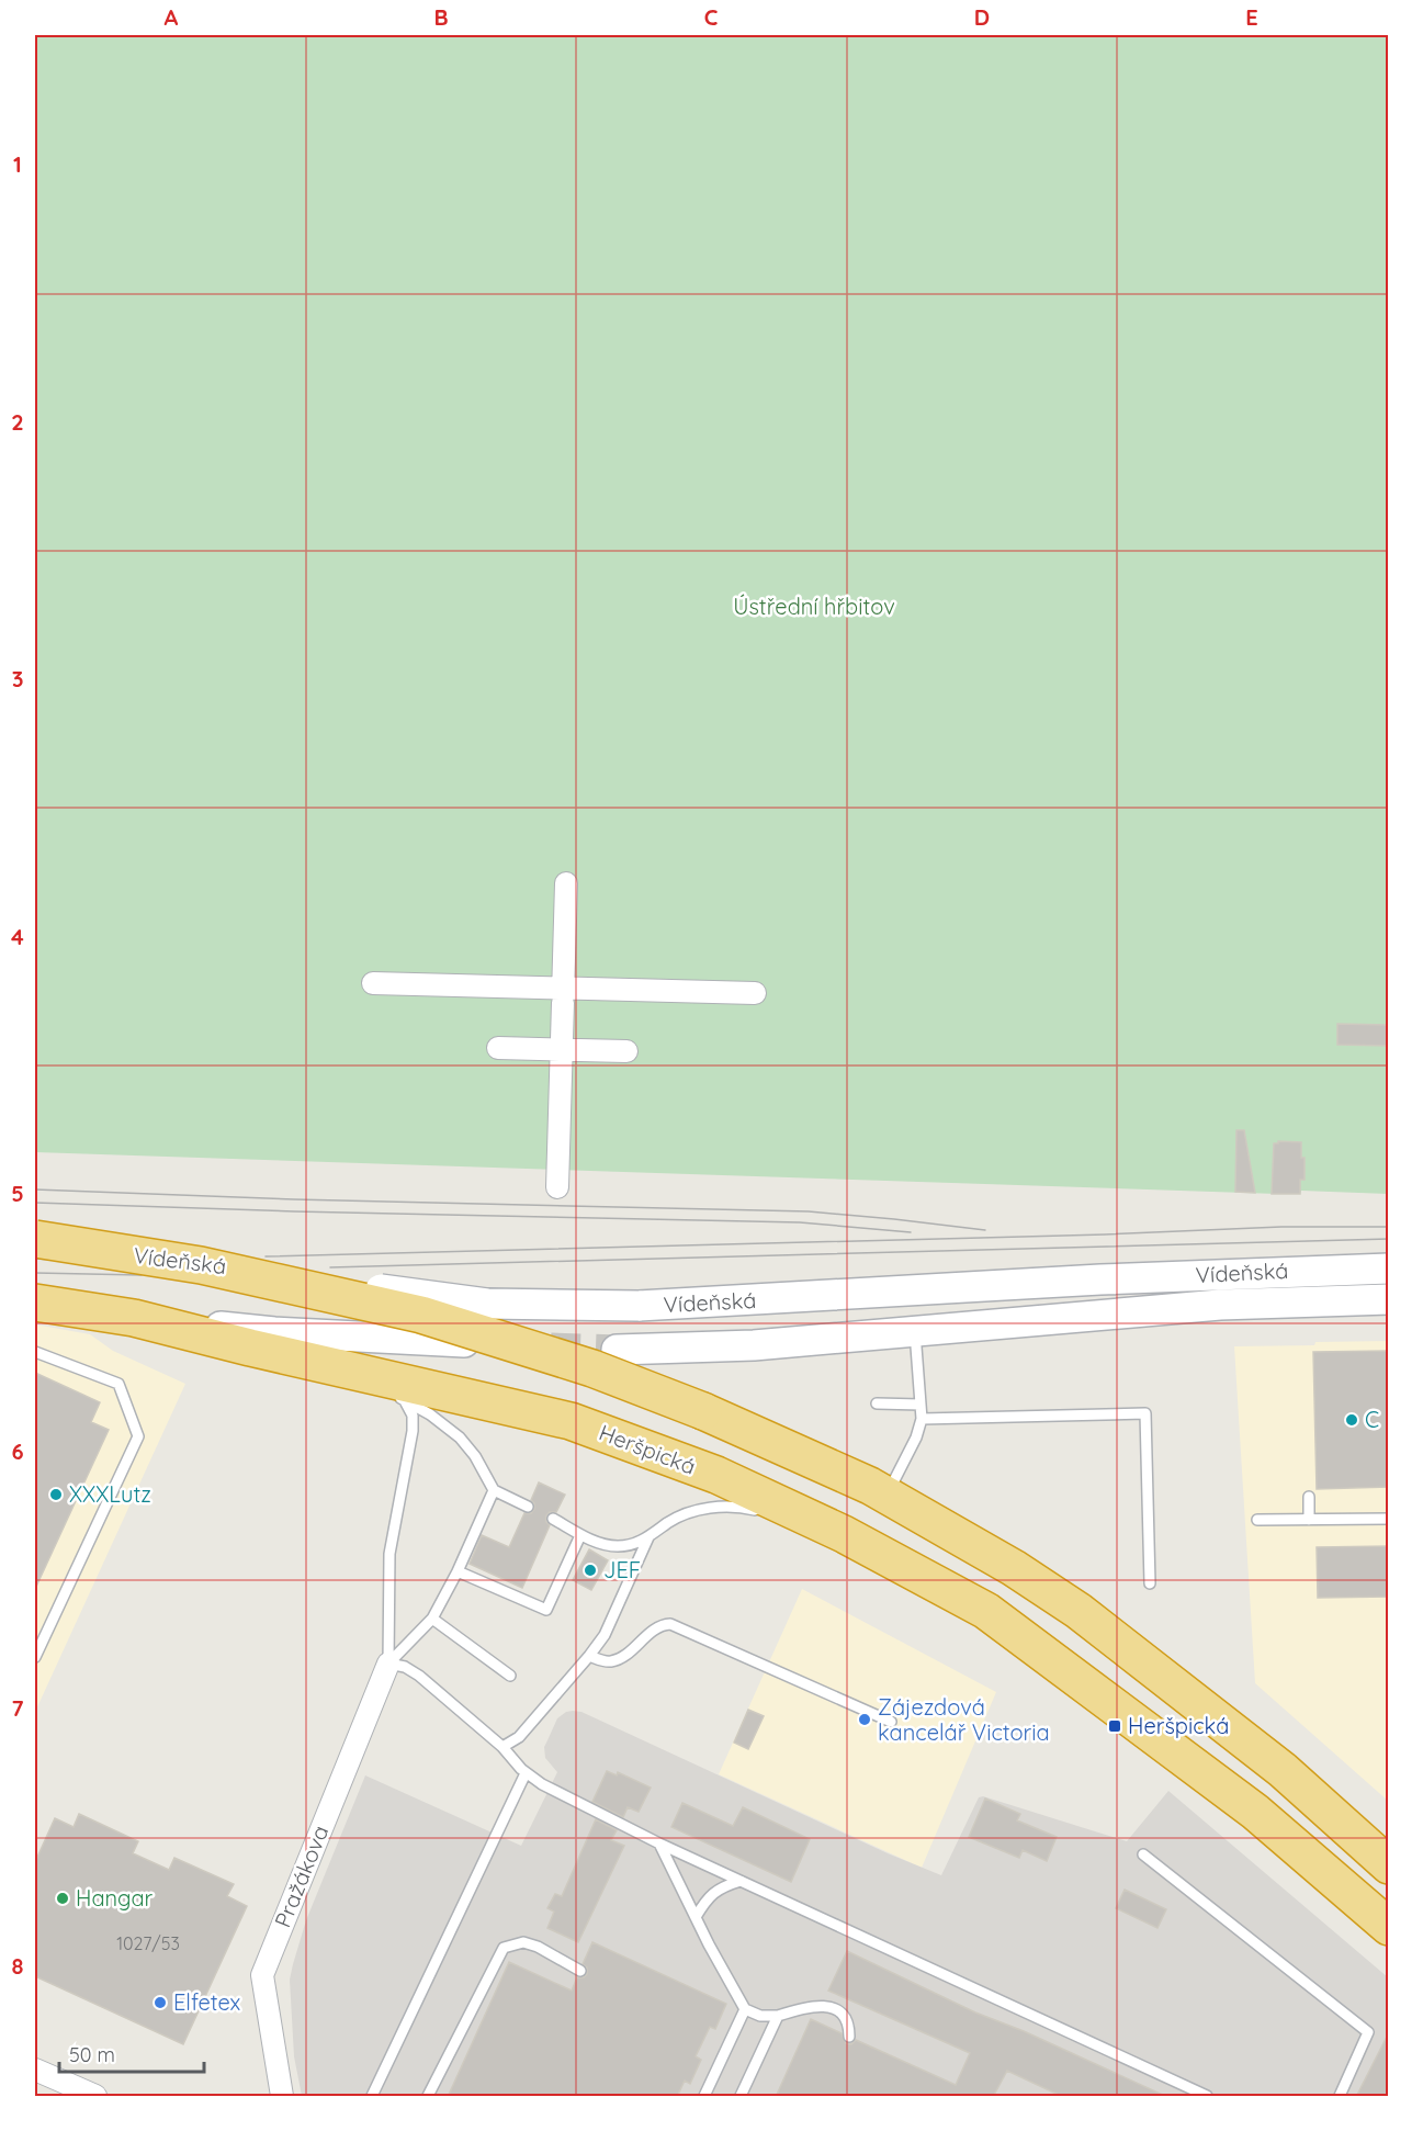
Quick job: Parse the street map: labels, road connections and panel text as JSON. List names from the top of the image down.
{
  "streets": {
    "highway": ["Vídeňská", "Heršpická"],
    "street": ["Pražákova"]
  },
  "parks": ["Ústřední hřbitov"],
  "places": {
    "other": [
      "C",
      "XXXLutz",
      "JEF",
      "Zájezdová kancelář Victoria",
      "Hangar",
      "Elfetex"
    ],
    "transit": ["Heršpická"]
  },
  "house_numbers": ["1027/53"],
  "scale_bar": "50 m",
  "grid": {
    "columns": [
      "A",
      "B",
      "C",
      "D",
      "E"
    ],
    "rows": [
      "1",
      "2",
      "3",
      "4",
      "5",
      "6",
      "7",
      "8"
    ]
  }
}
